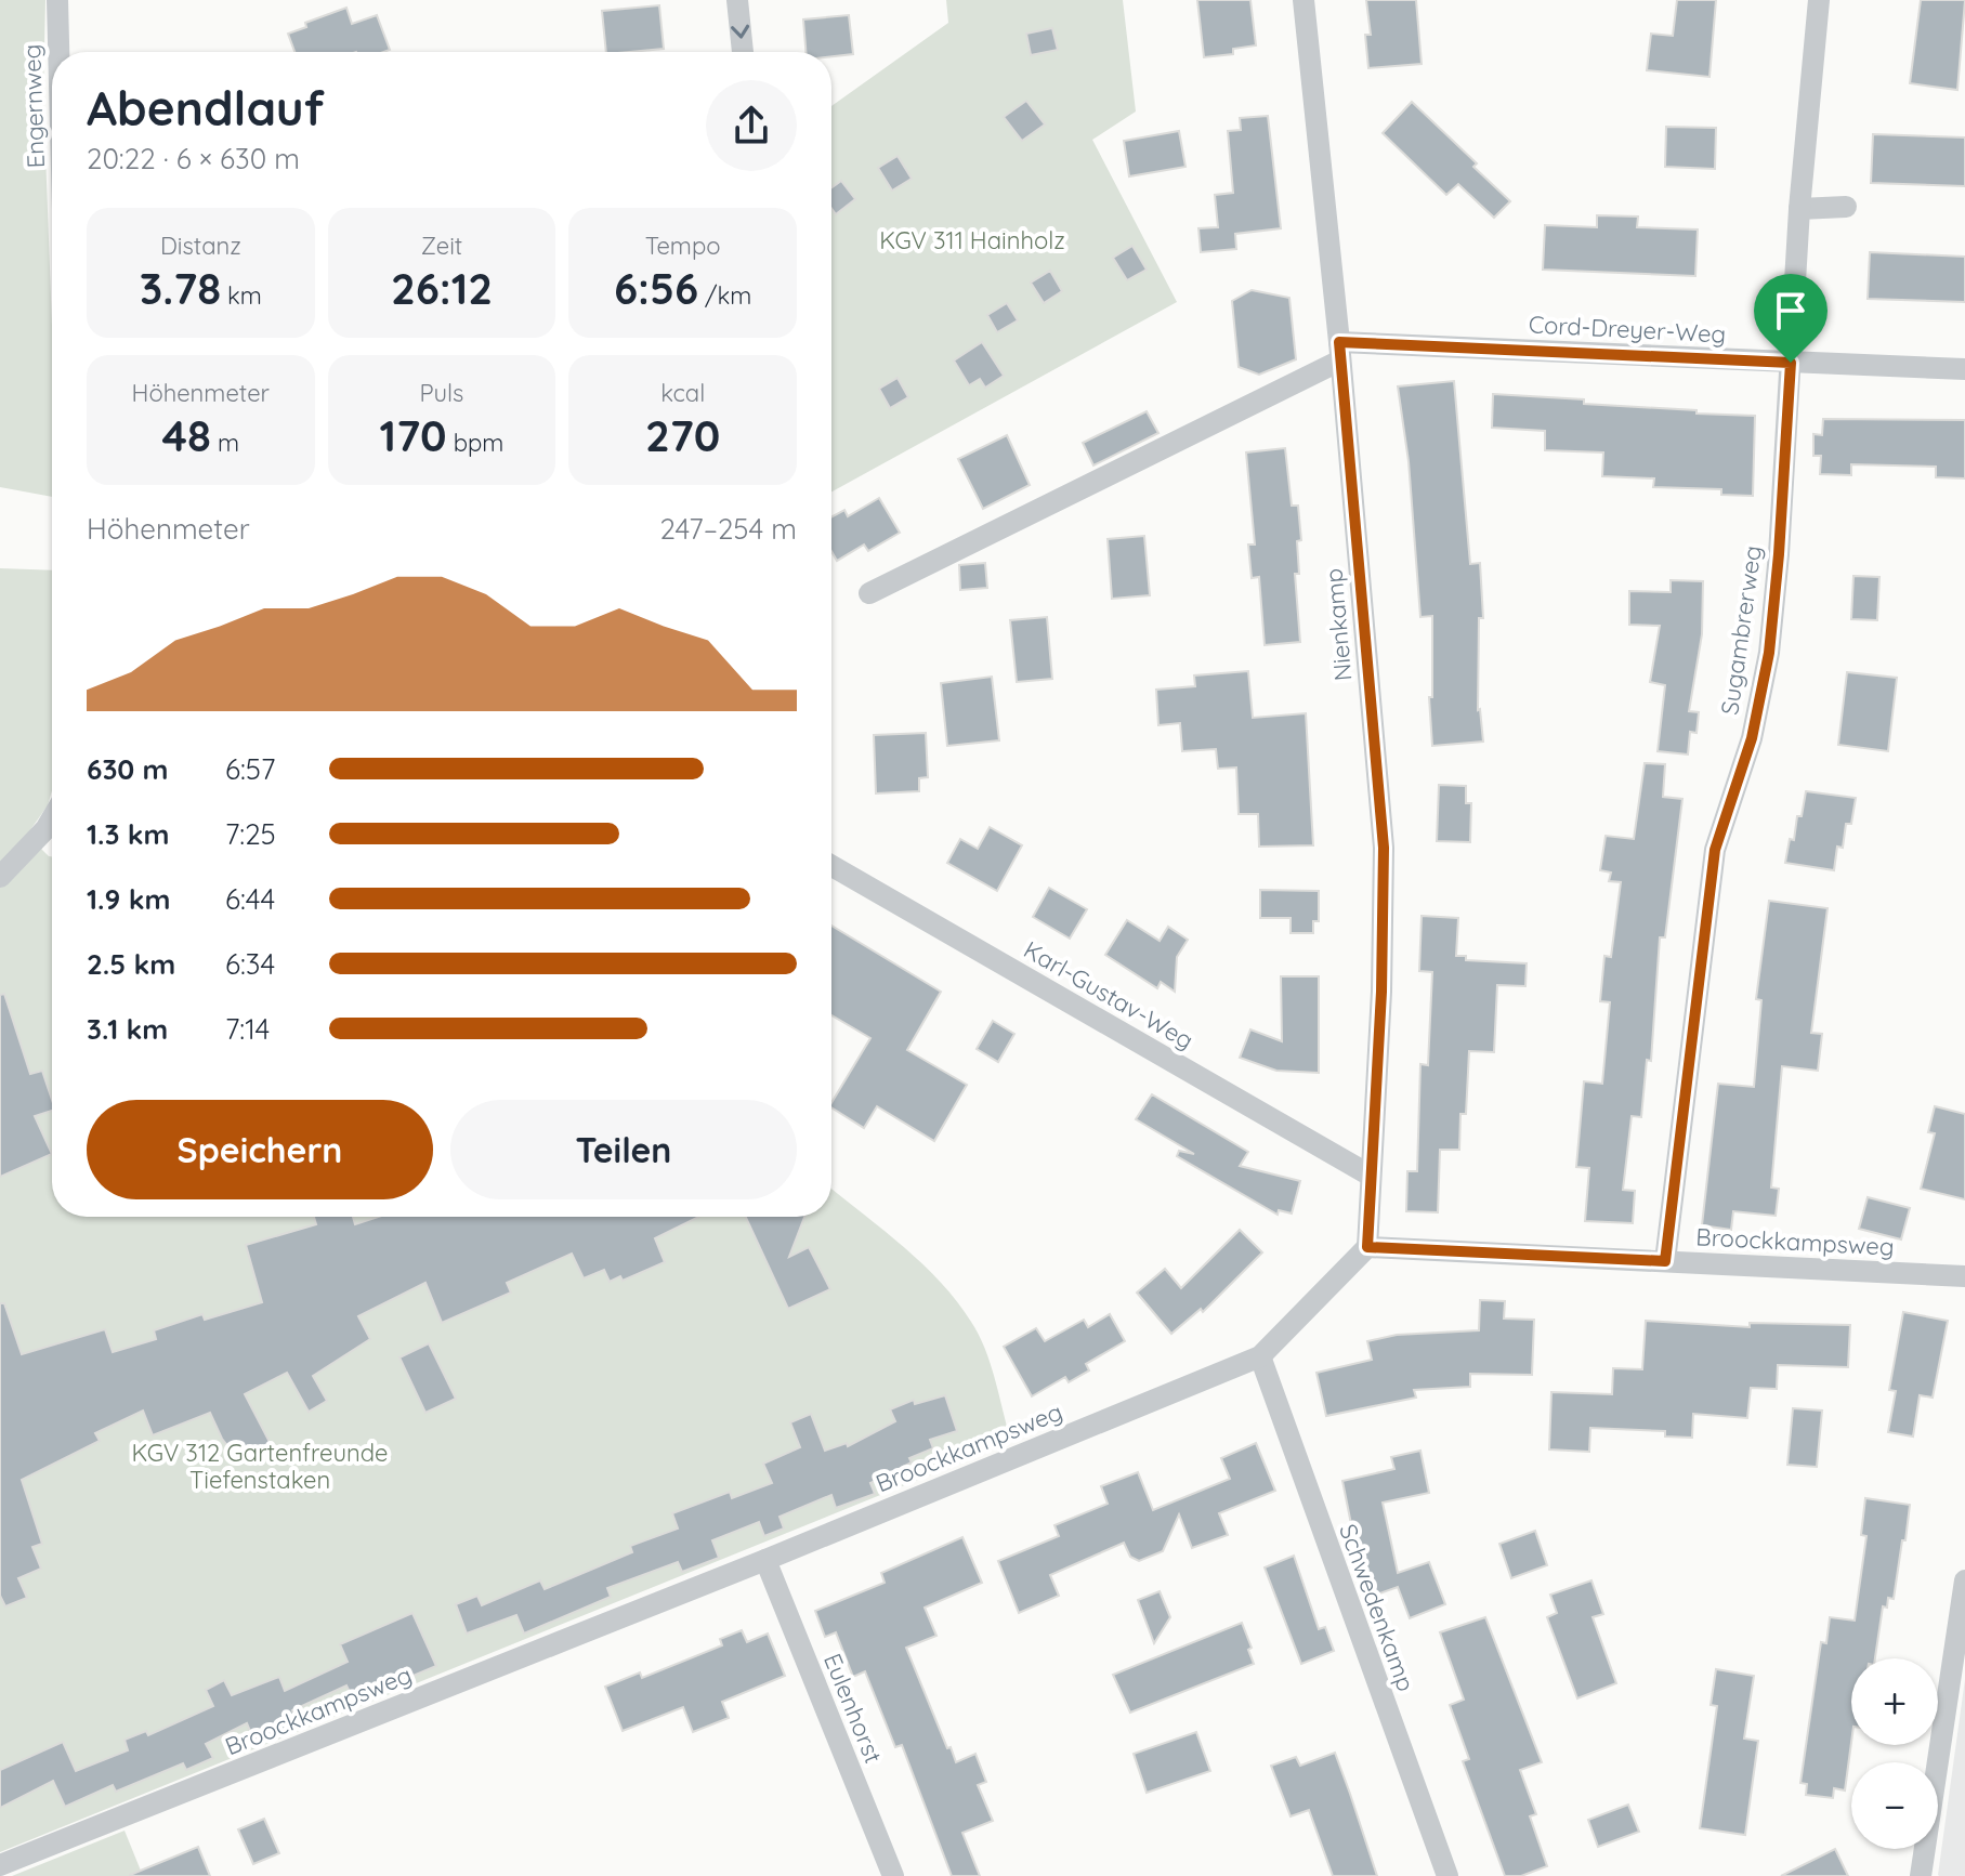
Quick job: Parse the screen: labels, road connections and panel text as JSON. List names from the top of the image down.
{
  "streets": {
    "street": [
      "Engernweg",
      "Cord-Dreyer-Weg",
      "Nienkamp",
      "Sugambrerweg",
      "Karl-Gustav-Weg",
      "Broockkampsweg",
      "Schwedenkamp",
      "Eulenhorst"
    ]
  },
  "crossings": [
    ["Cord-Dreyer-Weg", "Nienkamp"],
    ["Cord-Dreyer-Weg", "Sugambrerweg"],
    ["Nienkamp", "Karl-Gustav-Weg"],
    ["Nienkamp", "Broockkampsweg"],
    ["Sugambrerweg", "Broockkampsweg"],
    ["Broockkampsweg", "Schwedenkamp"],
    ["Broockkampsweg", "Eulenhorst"]
  ],
  "parks": ["KGV 311 Hainholz", "KGV 312 Gartenfreunde Tiefenstaken"],
  "page": {
    "heading": ["Abendlauf", "20:22 · 6 × 630 m"],
    "stats": [
      ["Distanz", "3.78 km"],
      ["Zeit", "26:12"],
      ["Tempo", "6:56 /km"],
      ["Höhenmeter", "48 m"],
      ["Puls", "170 bpm"],
      ["kcal", "270"]
    ],
    "chart": ["Höhenmeter", "247–254 m"],
    "list": [
      {
        "name": "630 m",
        "note": "6:57"
      },
      {
        "name": "1.3 km",
        "note": "7:25"
      },
      {
        "name": "1.9 km",
        "note": "6:44"
      },
      {
        "name": "2.5 km",
        "note": "6:34"
      },
      {
        "name": "3.1 km",
        "note": "7:14"
      }
    ],
    "buttons": ["Speichern", "Teilen"],
    "map_buttons": ["+", "−"]
  }
}
